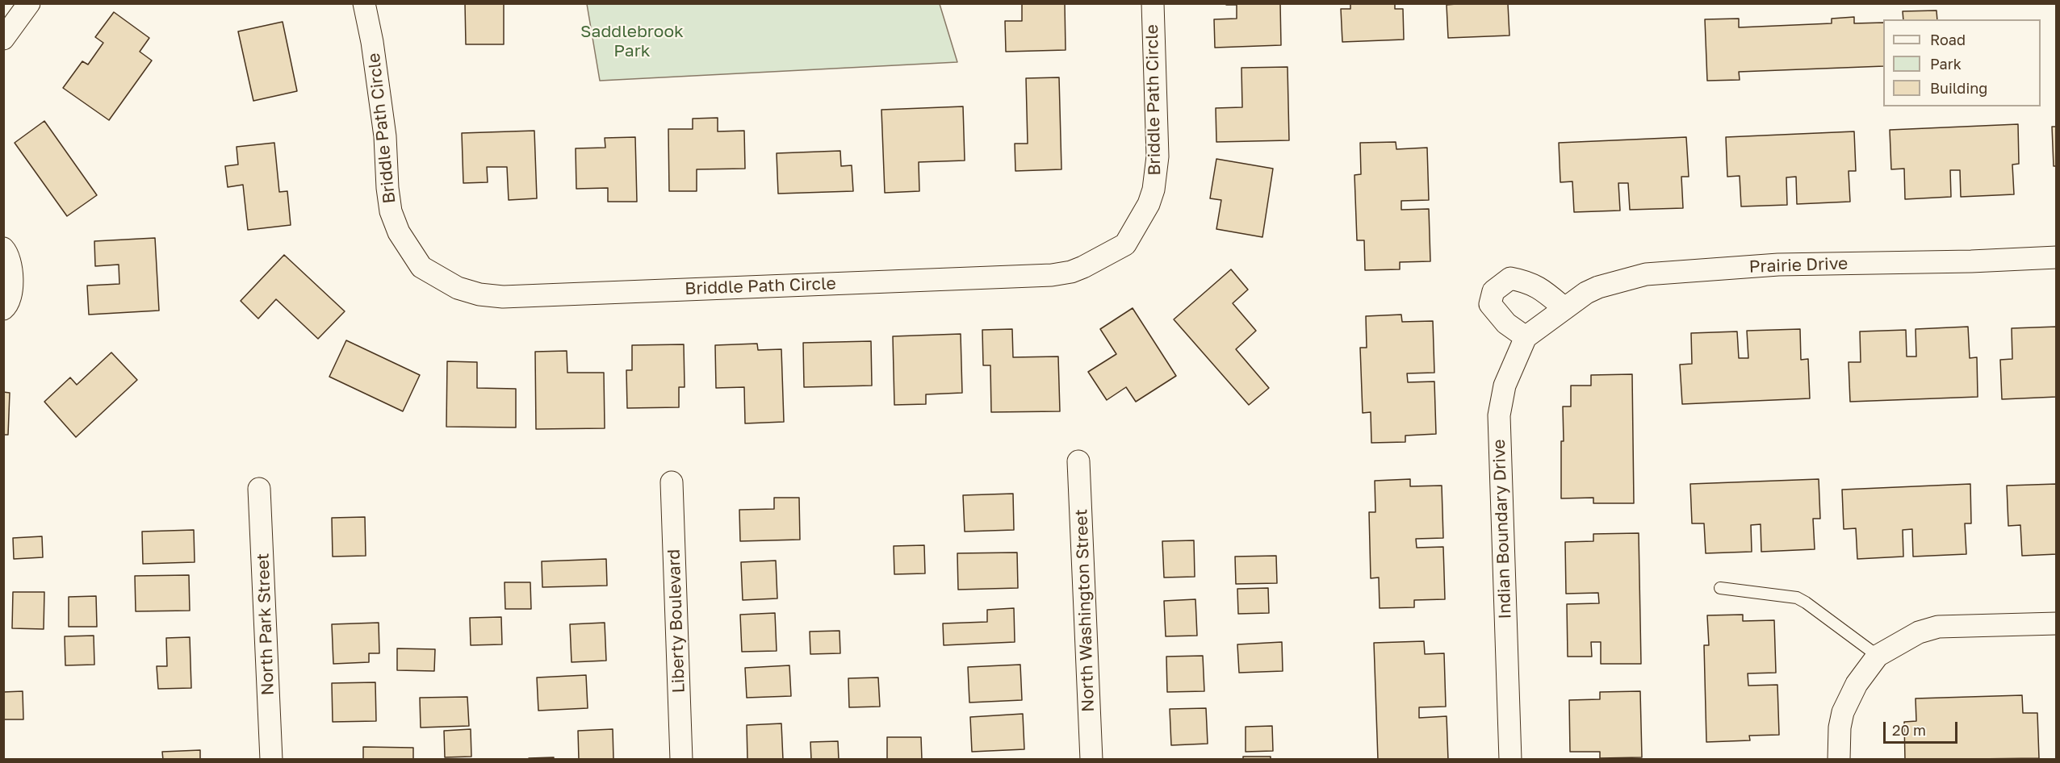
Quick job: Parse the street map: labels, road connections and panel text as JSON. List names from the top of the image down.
{
  "streets": {
    "street": [
      "Briddle Path Circle",
      "Prairie Drive",
      "Indian Boundary Drive",
      "North Washington Street",
      "Liberty Boulevard",
      "North Park Street"
    ]
  },
  "crossings": [
    ["Prairie Drive", "Indian Boundary Drive"]
  ],
  "parks": ["Saddlebrook Park"],
  "legend": ["Road", "Park", "Building"],
  "scale_bar": "20 m"
}
